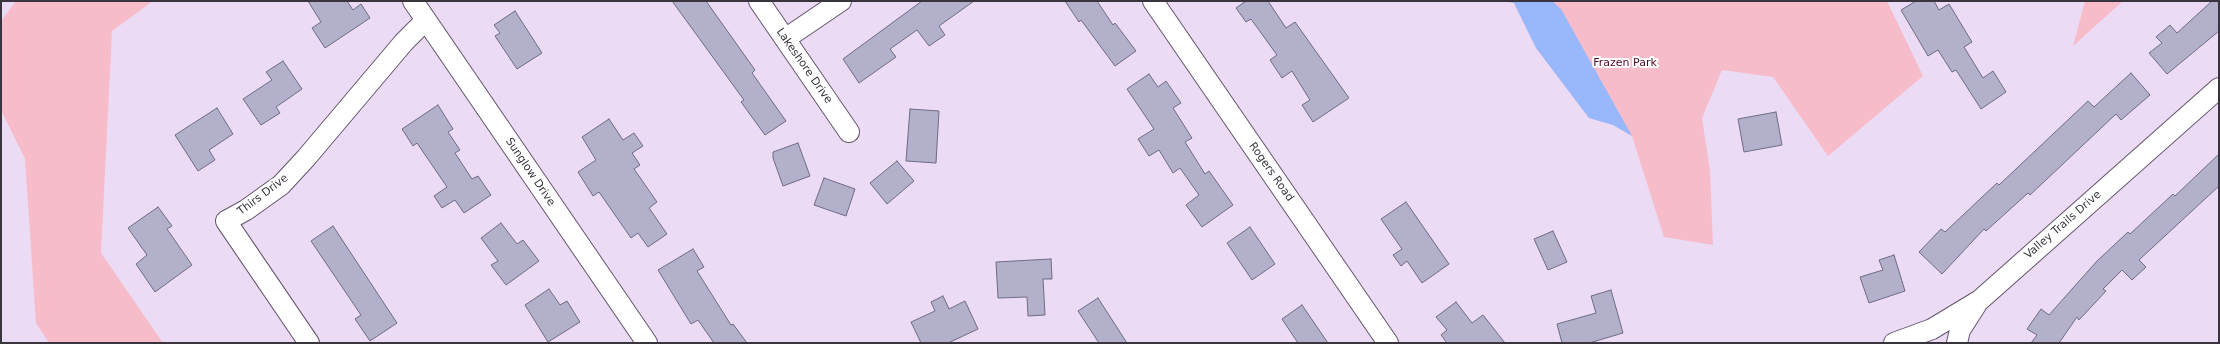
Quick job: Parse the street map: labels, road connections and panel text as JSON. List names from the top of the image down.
{
  "streets": {
    "street": [
      "Lakeshore Drive",
      "Sunglow Drive",
      "Rogers Road",
      "Thirs Drive",
      "Valley Trails Drive"
    ]
  },
  "crossings": [
    ["Sunglow Drive", "Thirs Drive"]
  ],
  "parks": ["Frazen Park"]
}
